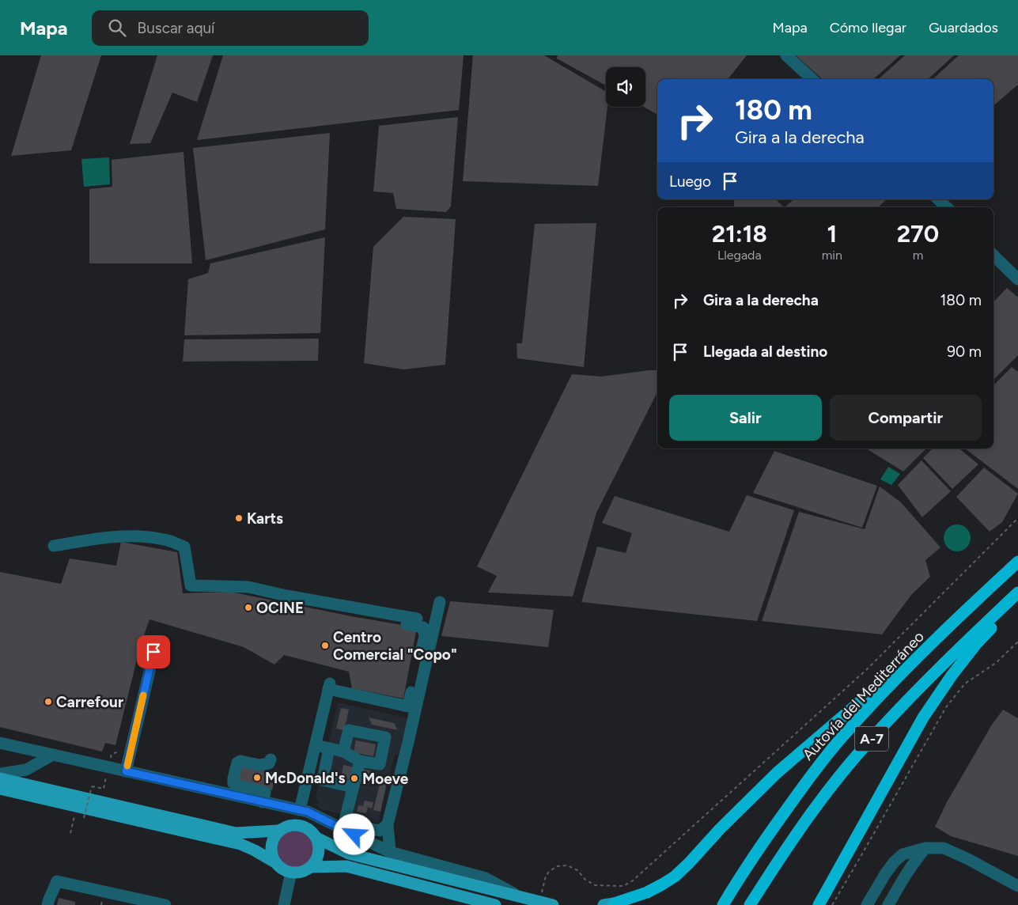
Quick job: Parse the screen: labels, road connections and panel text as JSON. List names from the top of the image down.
{
  "streets": {
    "highway": ["Autovía del Mediterráneo", "A-7"]
  },
  "places": [
    "Karts",
    "OCINE",
    "Centro Comercial \"Copo\"",
    "Carrefour",
    "McDonald's",
    "Moeve"
  ],
  "page": {
    "header": "Mapa",
    "search": "Buscar aquí",
    "nav": ["Mapa", "Cómo llegar", "Guardados"],
    "turn": ["180 m", "Gira a la derecha"],
    "then": "Luego",
    "eta": [
      "21:18",
      "Llegada",
      "1",
      "min",
      "270",
      "m"
    ],
    "list": [
      {
        "name": "Gira a la derecha",
        "value": "180 m"
      },
      {
        "name": "Llegada al destino",
        "value": "90 m"
      }
    ],
    "buttons": ["Salir", "Compartir"]
  }
}
